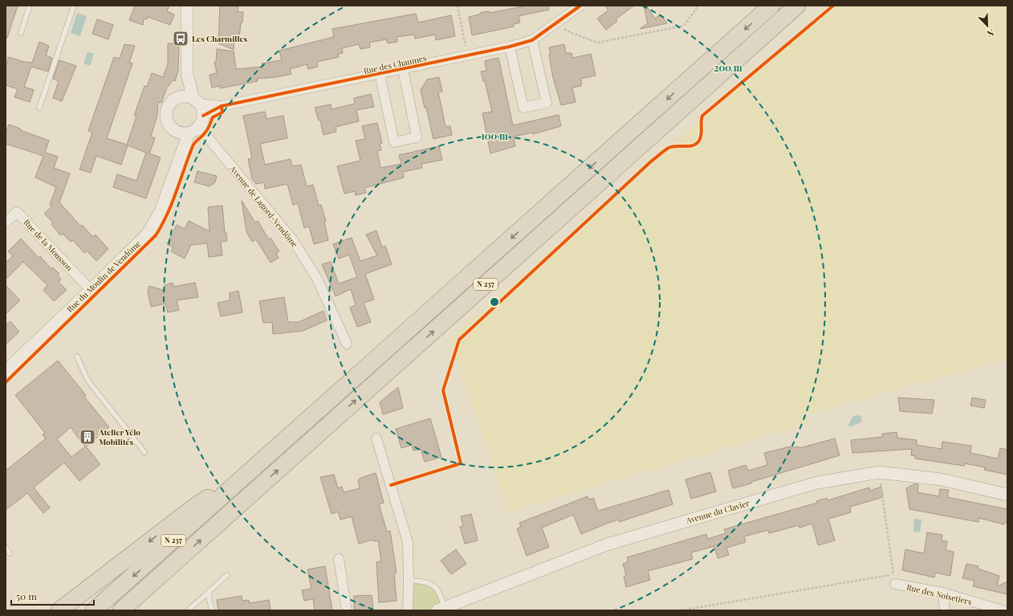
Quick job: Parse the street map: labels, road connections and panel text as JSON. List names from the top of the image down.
{
  "streets": {
    "highway": ["N 237"],
    "street": [
      "Rue des Chaumes",
      "Avenue de Lagord-Vendôme",
      "Rue de la Mousson",
      "Rue du Moulin de Vendôme",
      "Avenue du Clavier",
      "Rue des Noisetiers"
    ]
  },
  "crossings": [
    ["Rue des Chaumes", "Avenue de Lagord-Vendôme"],
    ["Rue des Chaumes", "Rue du Moulin de Vendôme"],
    ["Avenue de Lagord-Vendôme", "Rue du Moulin de Vendôme"],
    ["Rue de la Mousson", "Rue du Moulin de Vendôme"]
  ],
  "places": {
    "bus stop": ["Les Charmilles"],
    "building": ["Atelier Yélo Mobilités"]
  },
  "scale_bar": "50 m",
  "north": "bottom right",
  "rings": ["200 m", "100 m"]
}
